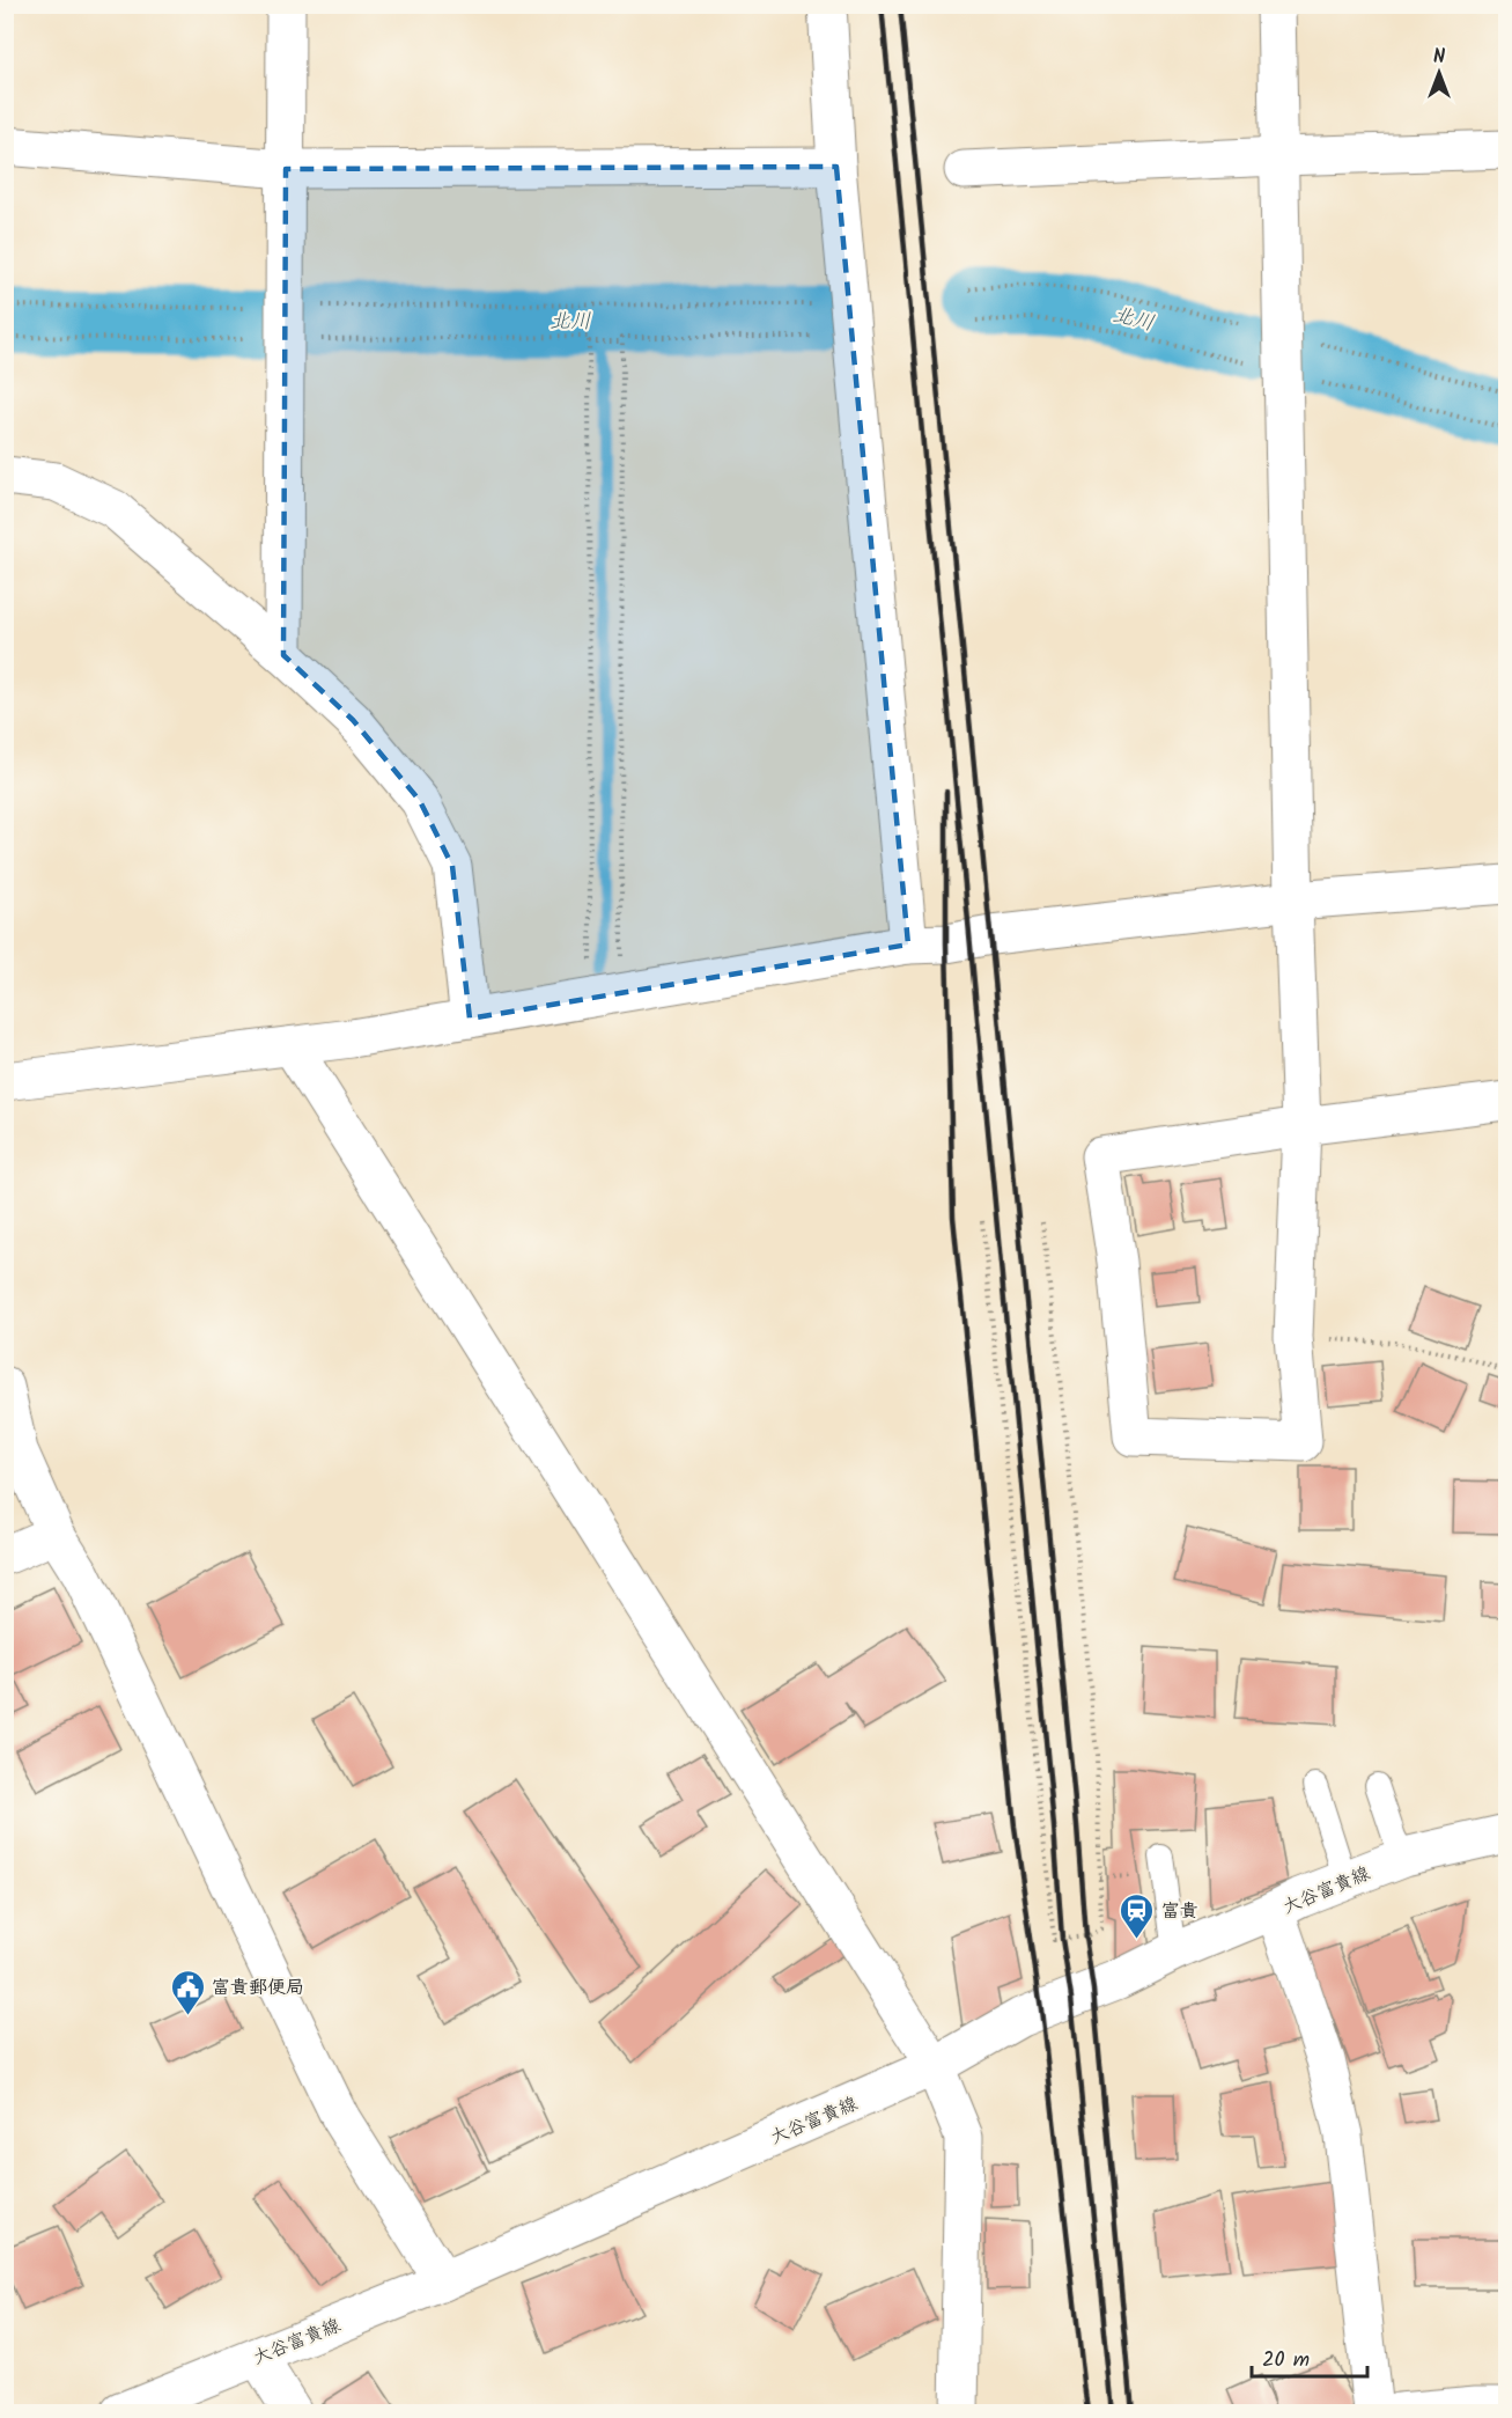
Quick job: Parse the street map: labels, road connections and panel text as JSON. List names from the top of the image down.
{
  "streets": {
    "street": ["大谷富貴線"]
  },
  "water": ["北川"],
  "places": {
    "station": ["富貴"],
    "public building": ["富貴郵便局"]
  },
  "scale_bar": "20 m",
  "north": "top"
}
